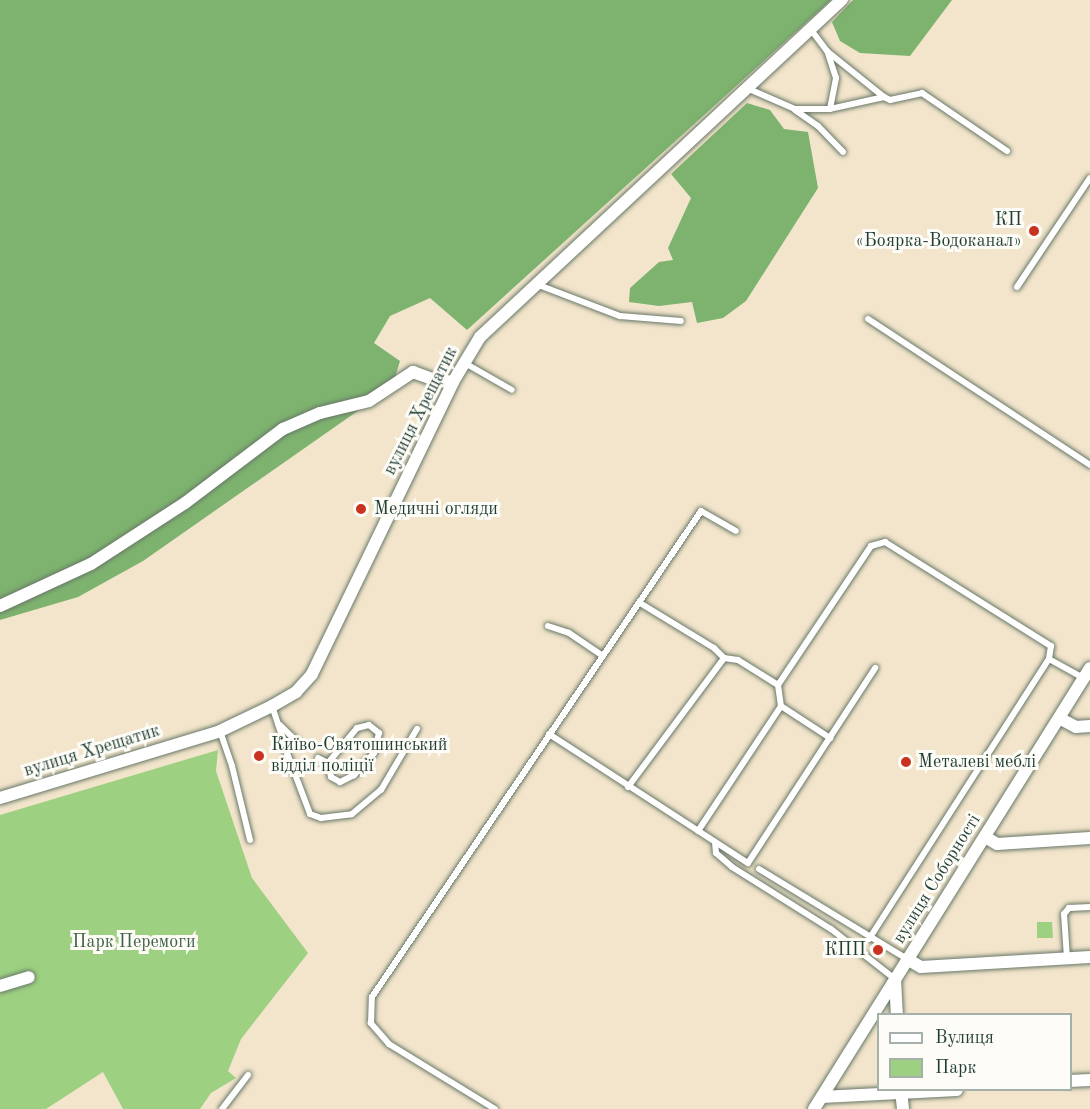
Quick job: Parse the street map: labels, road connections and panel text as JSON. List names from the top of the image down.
{
  "streets": {
    "street": ["вулиця Хрещатик", "вулиця Соборності"]
  },
  "parks": ["Парк Перемоги"],
  "places": [
    "КП «Боярка-Водоканал»",
    "Медичні огляди",
    "Київо-Святошинський відділ поліції",
    "Металеві меблі",
    "КПП"
  ],
  "legend": ["Вулиця", "Парк"]
}
